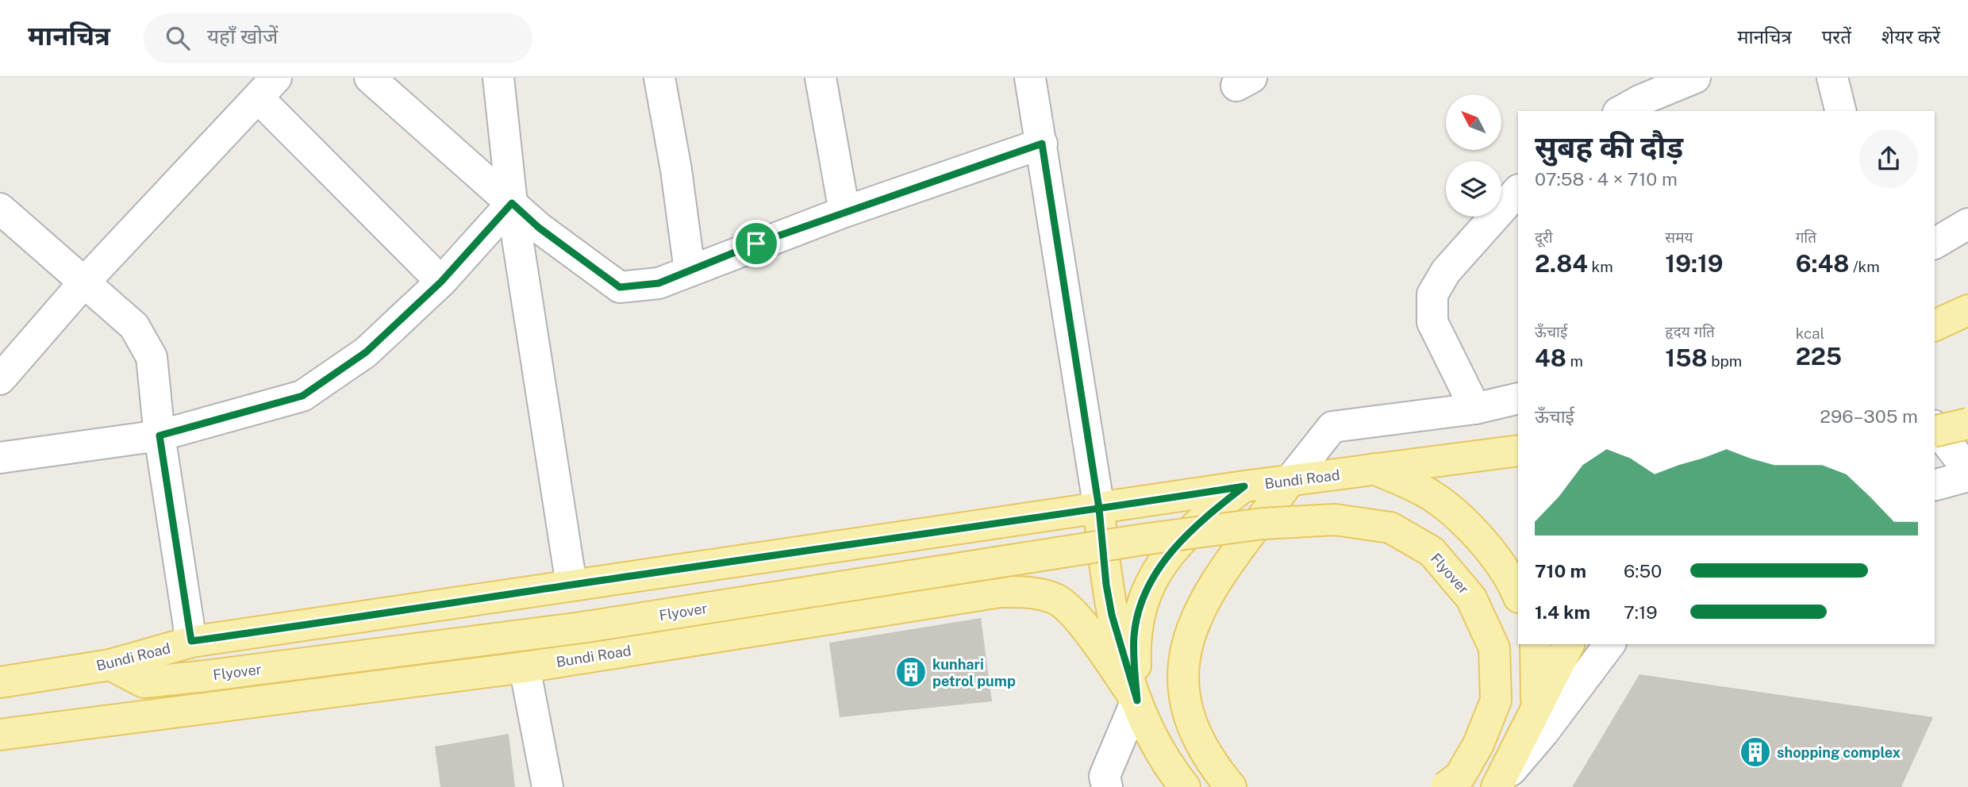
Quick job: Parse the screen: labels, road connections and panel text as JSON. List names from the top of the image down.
{
  "streets": {
    "main road": ["Bundi Road", "Flyover"]
  },
  "crossings": [
    ["Bundi Road", "Flyover"]
  ],
  "places": {
    "building": ["kunhari petrol pump", "shopping complex"]
  },
  "north": "top left",
  "page": {
    "header": "मानचित्र",
    "search": "यहाँ खोजें",
    "nav": ["मानचित्र", "परतें", "शेयर करें"],
    "heading": ["सुबह की दौड़", "07:58 · 4 × 710 m"],
    "stats": [
      ["दूरी", "2.84 km"],
      ["समय", "19:19"],
      ["गति", "6:48 /km"],
      ["ऊँचाई", "48 m"],
      ["हृदय गति", "158 bpm"],
      ["kcal", "225"]
    ],
    "chart": ["ऊँचाई", "296–305 m"],
    "list": [
      {
        "name": "710 m",
        "note": "6:50"
      },
      {
        "name": "1.4 km",
        "note": "7:19"
      }
    ]
  }
}
